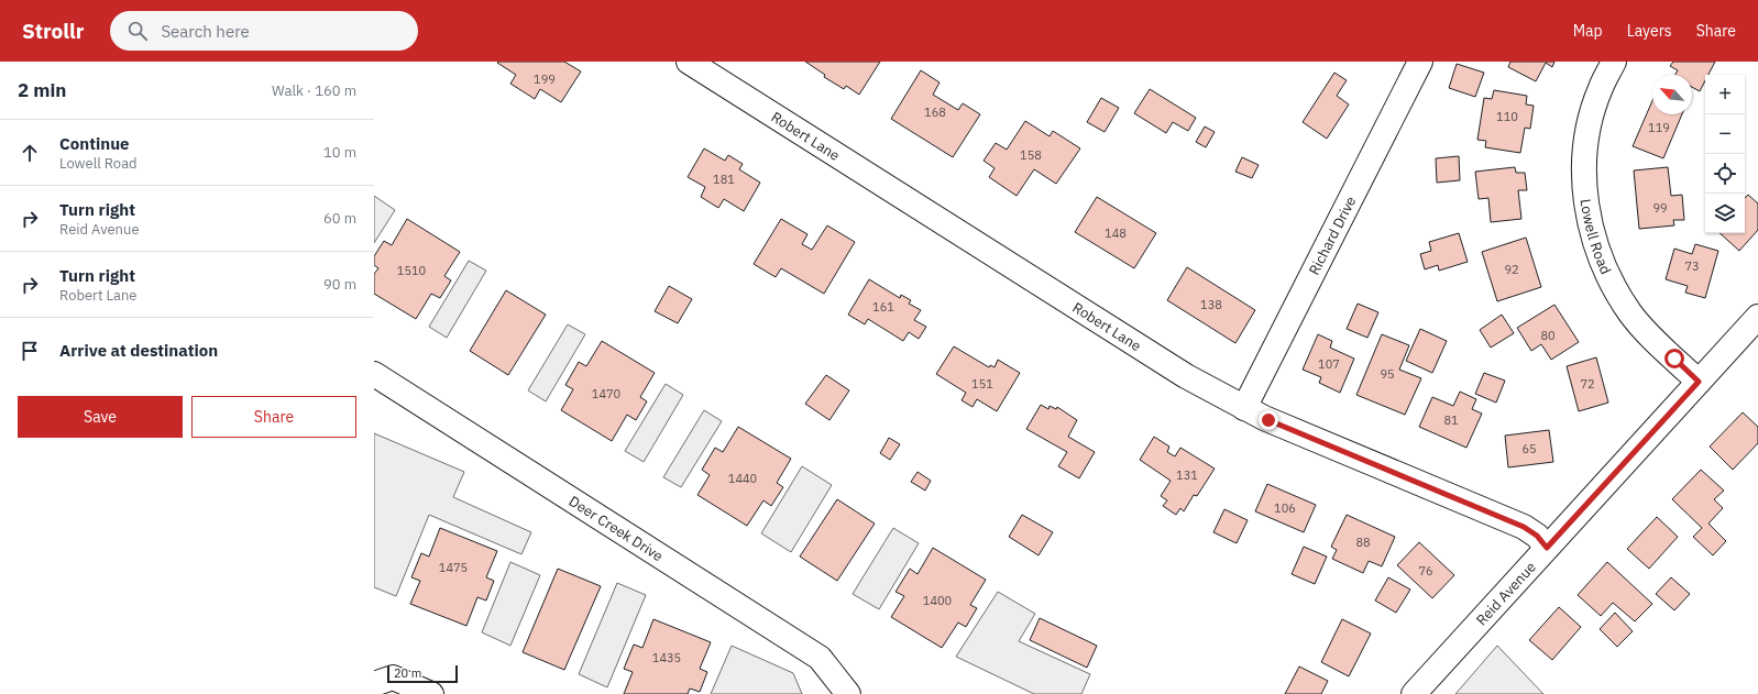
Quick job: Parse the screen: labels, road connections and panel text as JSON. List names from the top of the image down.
{
  "streets": {
    "street": [
      "Robert Lane",
      "Richard Drive",
      "Lowell Road",
      "Deer Creek Drive",
      "Reid Avenue"
    ]
  },
  "crossings": [
    ["Robert Lane", "Richard Drive"],
    ["Robert Lane", "Reid Avenue"],
    ["Lowell Road", "Reid Avenue"]
  ],
  "house_numbers": [
    "199",
    "168",
    "110",
    "119",
    "158",
    "181",
    "99",
    "148",
    "73",
    "92",
    "1510",
    "138",
    "161",
    "80",
    "107",
    "95",
    "151",
    "72",
    "1470",
    "81",
    "65",
    "131",
    "1440",
    "106",
    "88",
    "1475",
    "76",
    "1400",
    "1435"
  ],
  "scale_bar": "20 m",
  "north": "top left",
  "page": {
    "header": "Strollr",
    "search": "Search here",
    "nav": ["Map", "Layers", "Share"],
    "heading": ["2 min", "Walk · 160 m"],
    "map_buttons": ["+", "−"],
    "list": [
      ["Continue", "Lowell Road", "10 m"],
      ["Turn right", "Reid Avenue", "60 m"],
      ["Turn right", "Robert Lane", "90 m"],
      "Arrive at destination"
    ],
    "buttons": ["Save", "Share"],
    "scale": "20 m"
  }
}
